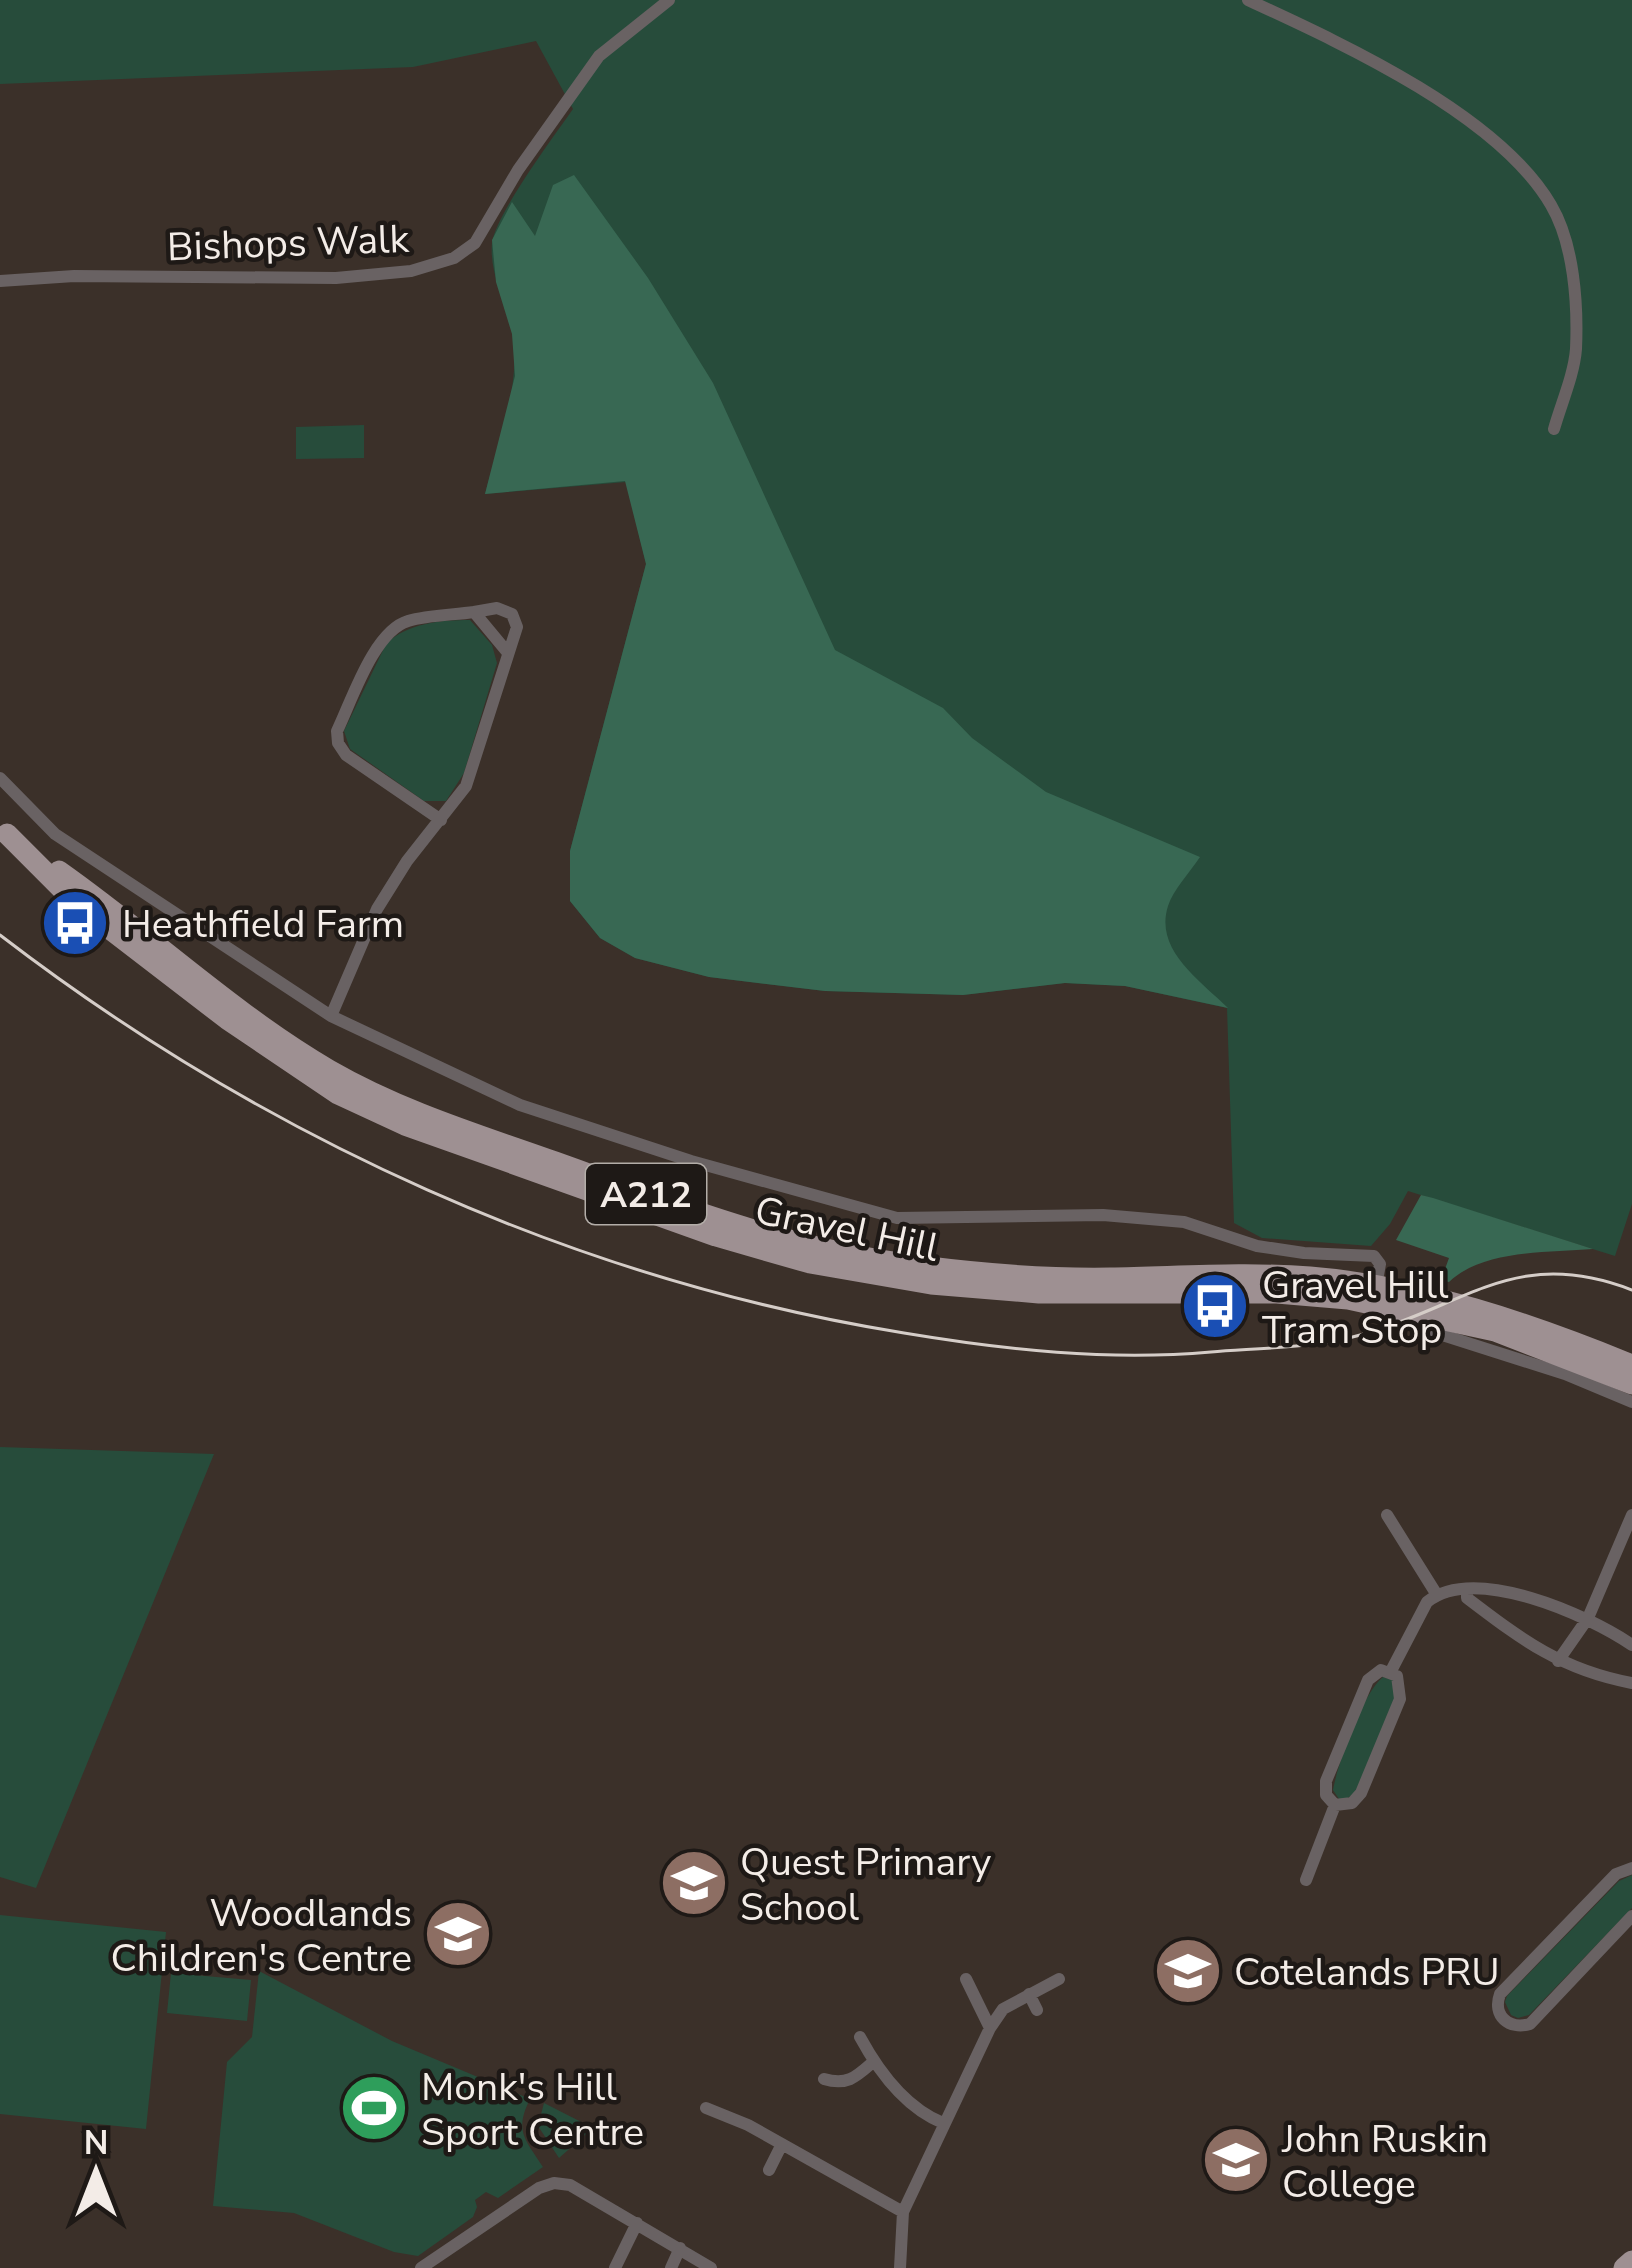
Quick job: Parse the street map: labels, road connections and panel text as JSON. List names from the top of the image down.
{
  "streets": {
    "main road": ["A212", "Gravel Hill"],
    "street": ["Bishops Walk"]
  },
  "places": {
    "bus stop": ["Heathfield Farm", "Gravel Hill Tram Stop"],
    "school or university": [
      "Quest Primary School",
      "Woodlands Children's Centre",
      "Cotelands PRU",
      "John Ruskin College"
    ],
    "sports": ["Monk's Hill Sport Centre"]
  },
  "north": "top"
}
